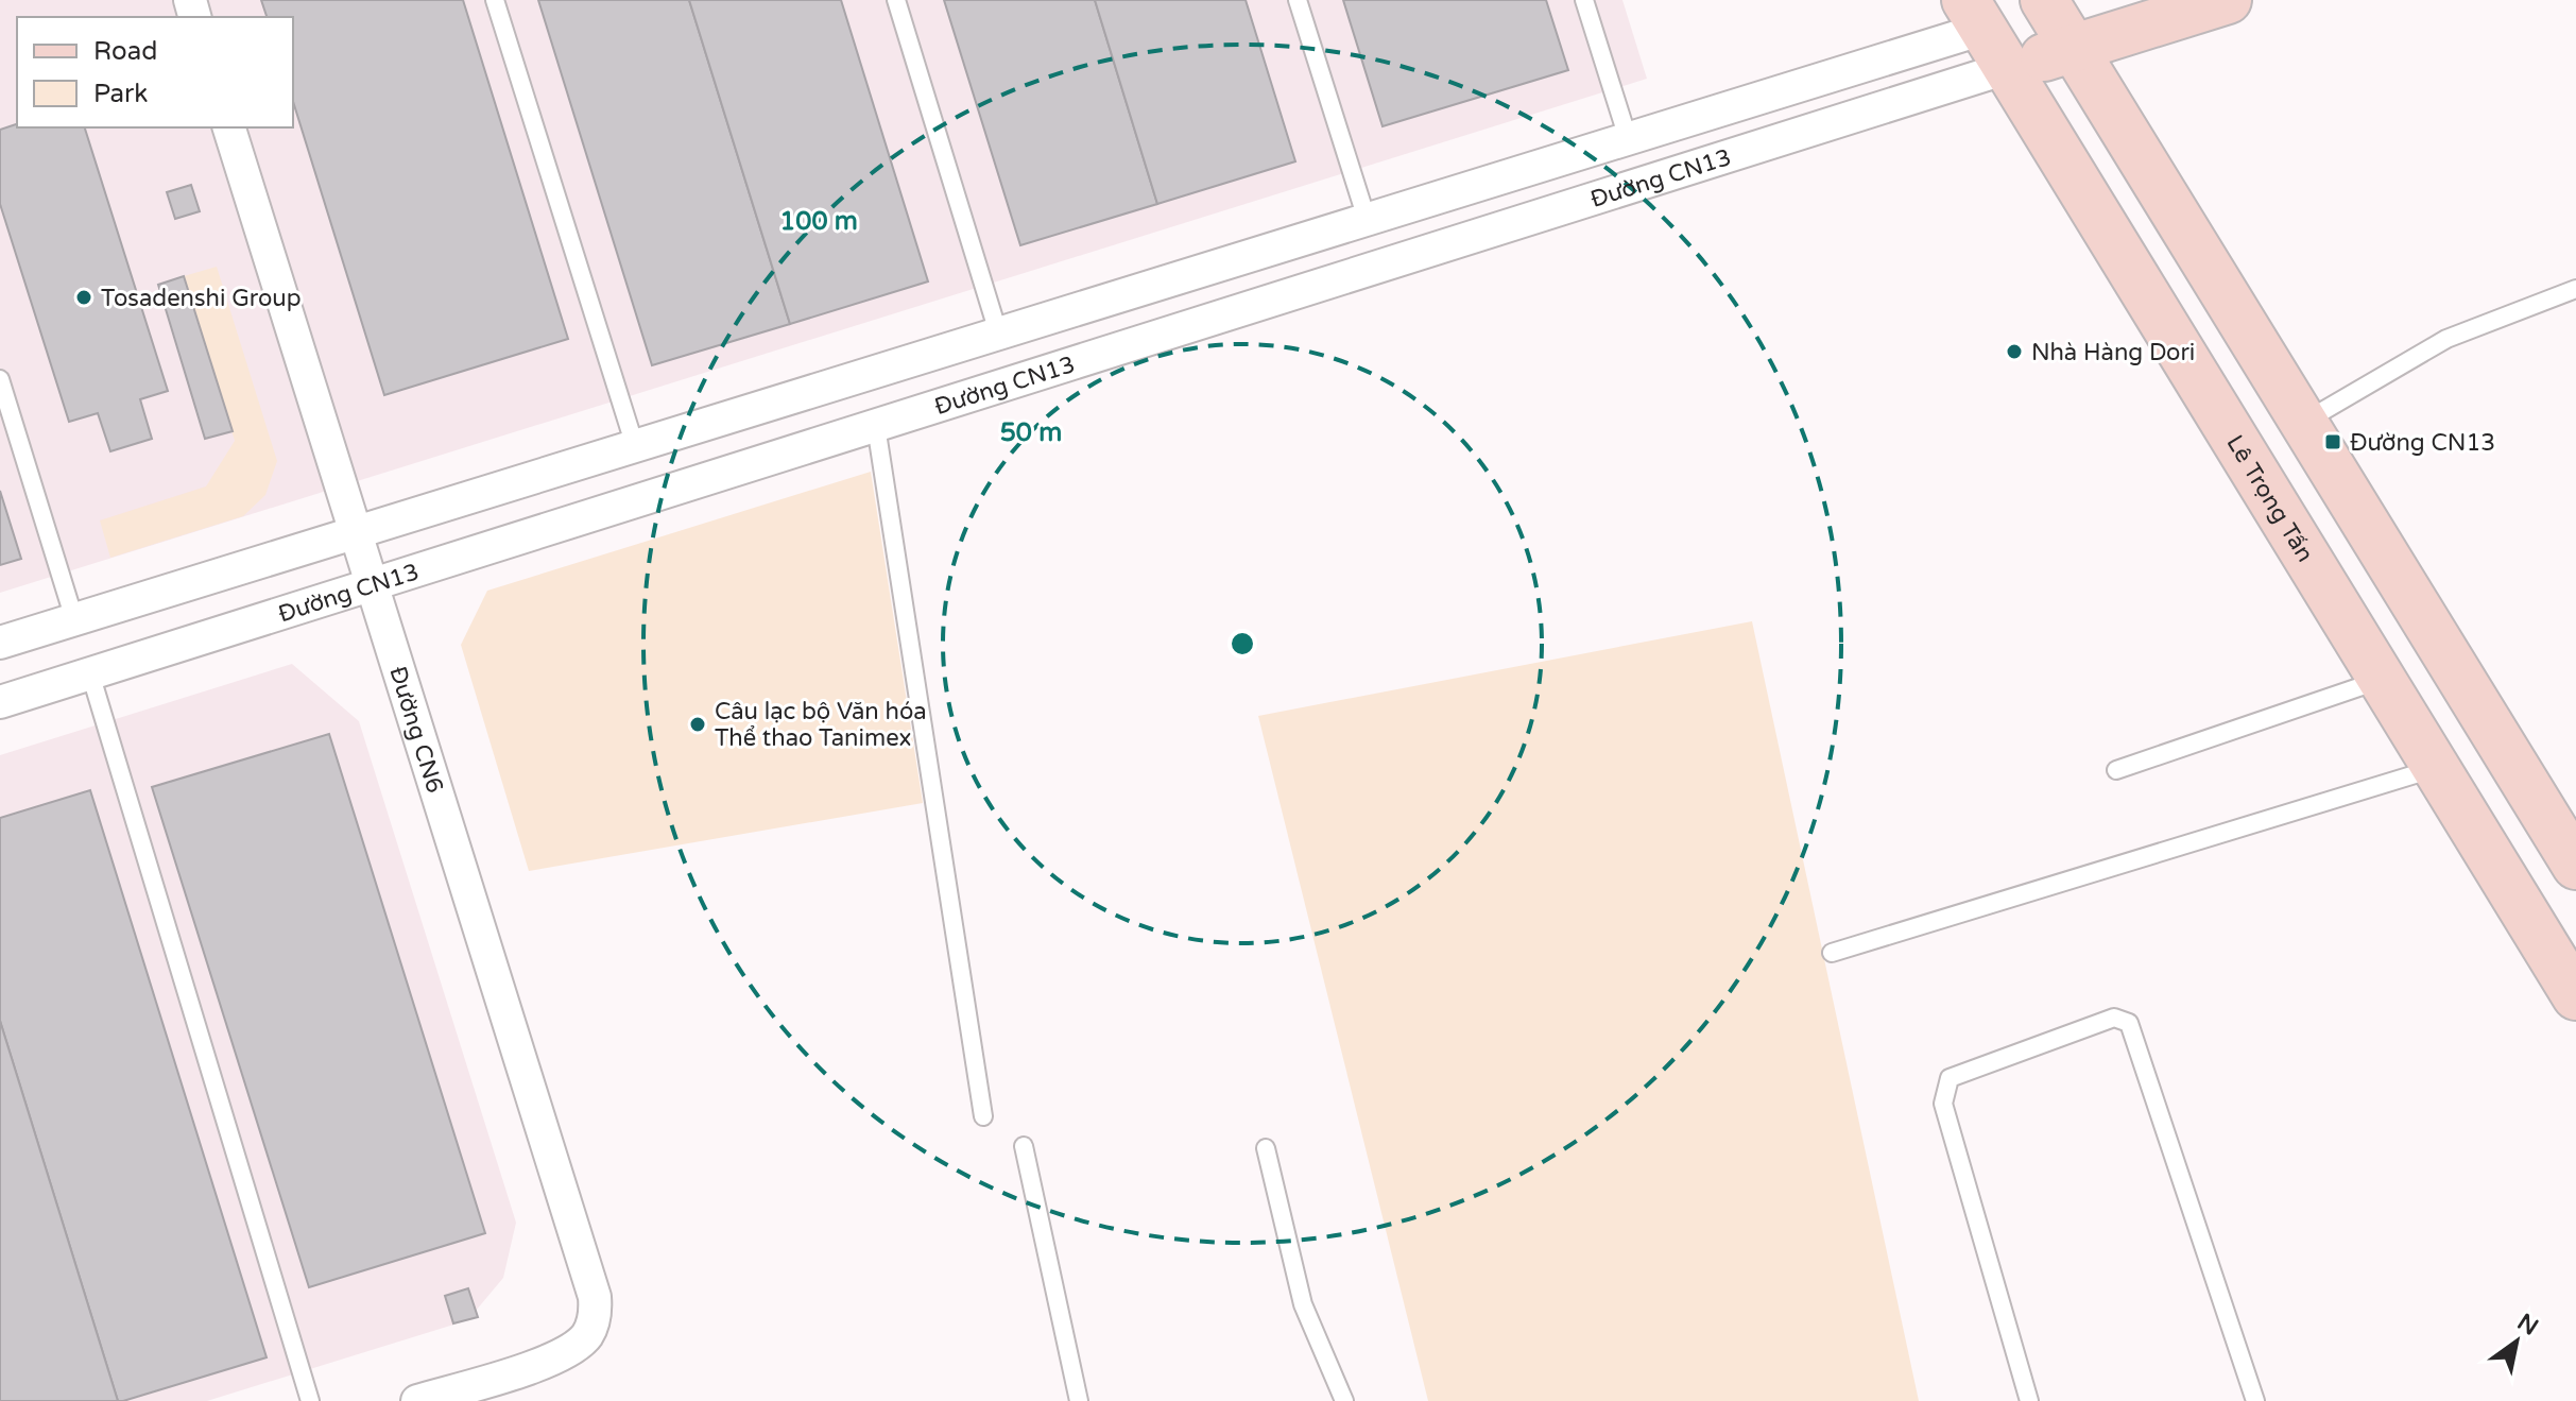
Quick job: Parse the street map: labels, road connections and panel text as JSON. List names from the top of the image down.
{
  "streets": {
    "main road": ["Lê Trọng Tấn"],
    "street": ["Đường CN13", "Đường CN6"]
  },
  "crossings": [
    ["Đường CN13", "Lê Trọng Tấn"],
    ["Đường CN13", "Đường CN6"]
  ],
  "places": {
    "other": ["Tosadenshi Group", "Nhà Hàng Dori", "Câu lạc bộ Văn hóa Thể thao Tanimex"],
    "transit": ["Đường CN13"]
  },
  "legend": ["Road", "Park"],
  "north": "top right",
  "rings": ["100 m", "50 m"]
}
